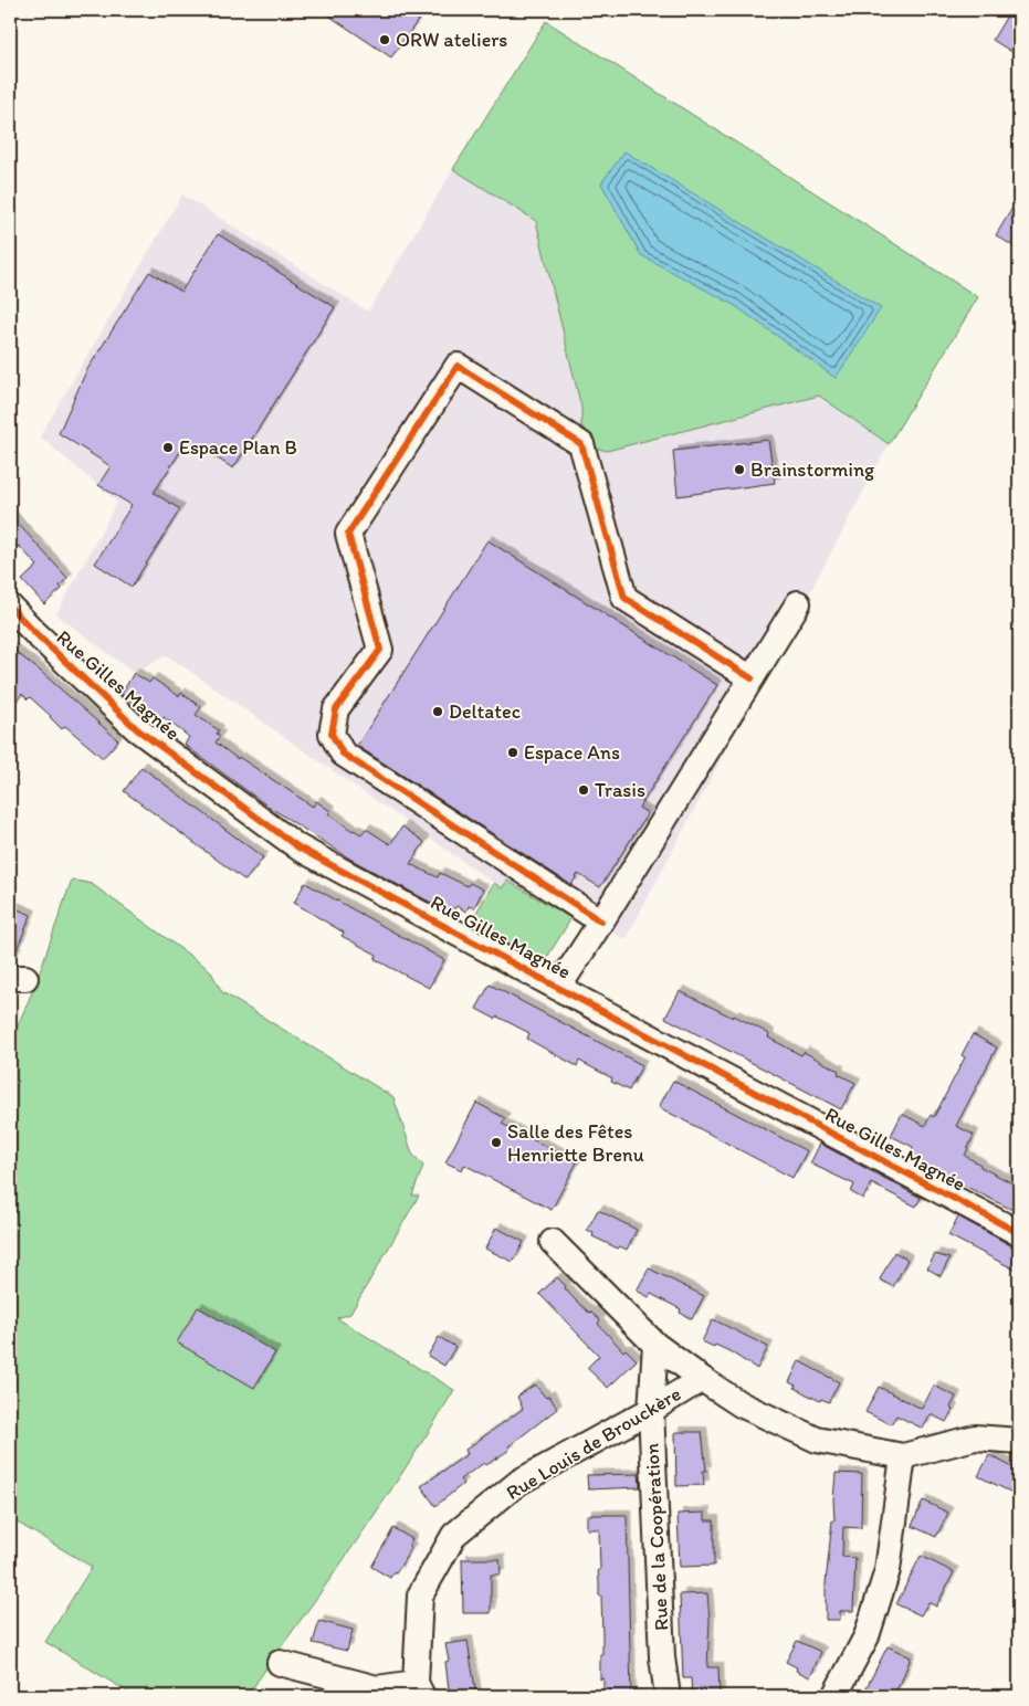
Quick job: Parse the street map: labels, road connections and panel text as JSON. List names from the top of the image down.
{
  "streets": {
    "street": ["Rue Gilles Magnée", "Rue Louis de Brouckère", "Rue de la Coopération"]
  },
  "crossings": [
    ["Rue Louis de Brouckère", "Rue de la Coopération"]
  ],
  "places": [
    "ORW ateliers",
    "Espace Plan B",
    "Brainstorming",
    "Deltatec",
    "Espace Ans",
    "Trasis",
    "Salle des Fêtes Henriette Brenu"
  ]
}
